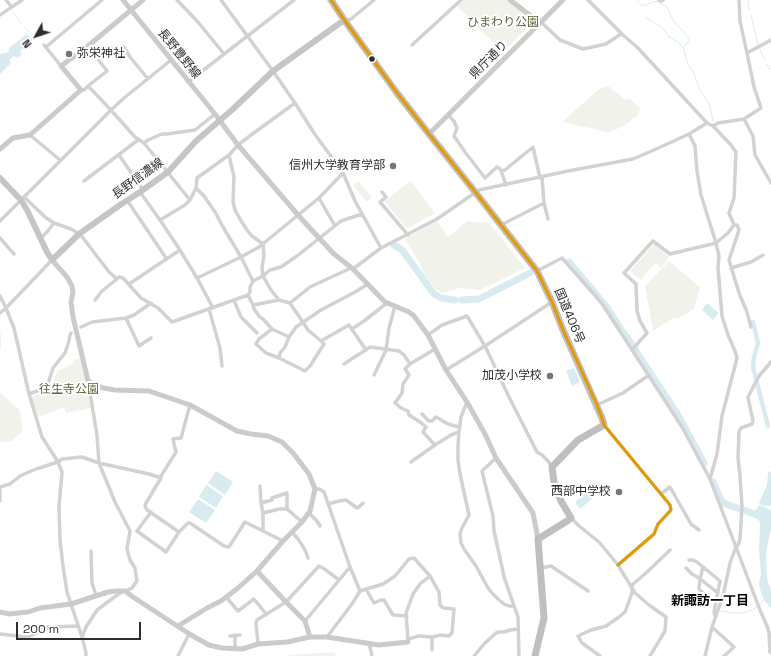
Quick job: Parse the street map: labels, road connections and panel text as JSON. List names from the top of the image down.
{
  "streets": {
    "highway": ["国道406号"],
    "main road": ["長野信濃線"],
    "street": ["長野豊野線", "県庁通り"]
  },
  "crossings": [
    ["長野豊野線", "長野信濃線"],
    ["県庁通り", "国道406号"],
    ["長野信濃線", "国道406号"]
  ],
  "districts": ["新諏訪一丁目"],
  "parks": ["ひまわり公園", "往生寺公園"],
  "places": [
    "弥栄神社",
    "信州大学教育学部",
    "加茂小学校",
    "西部中学校"
  ],
  "scale_bar": "200 m",
  "north": "bottom left"
}
